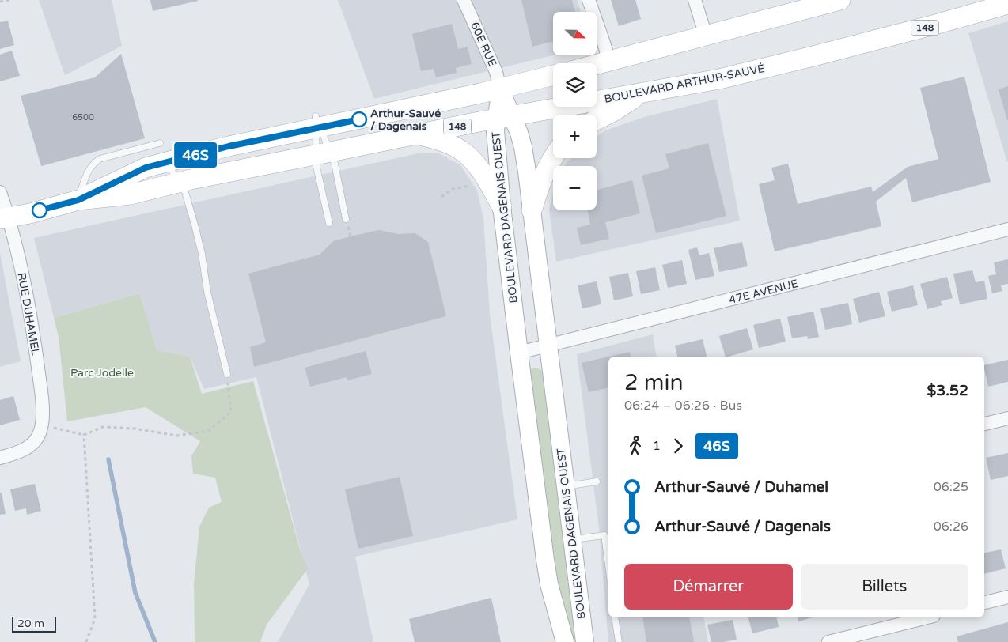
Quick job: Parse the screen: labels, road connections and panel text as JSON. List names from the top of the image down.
{
  "streets": {
    "main road": ["148", "BOULEVARD ARTHUR-SAUVÉ", "BOULEVARD DAGENAIS OUEST"],
    "street": ["60E RUE", "47E AVENUE", "RUE DUHAMEL"]
  },
  "crossings": [
    ["60E RUE", "BOULEVARD ARTHUR-SAUVÉ"],
    ["60E RUE", "BOULEVARD DAGENAIS OUEST"],
    ["BOULEVARD ARTHUR-SAUVÉ", "BOULEVARD DAGENAIS OUEST"],
    ["BOULEVARD ARTHUR-SAUVÉ", "RUE DUHAMEL"],
    ["BOULEVARD DAGENAIS OUEST", "47E AVENUE"]
  ],
  "parks": ["Parc Jodelle"],
  "places": ["Arthur-Sauvé / Dagenais"],
  "lines": ["bus line 46S"],
  "house_numbers": ["6500"],
  "scale_bar": "20 m",
  "north": "right",
  "page": {
    "on_map": "46S",
    "map_buttons": ["+", "−"],
    "heading": ["2 min", "06:24 – 06:26 · Bus", "$3.52"],
    "legs": ["1", "46S"],
    "list": [
      {
        "name": "Arthur-Sauvé / Duhamel",
        "value": "06:25"
      },
      {
        "name": "Arthur-Sauvé / Dagenais",
        "value": "06:26"
      }
    ],
    "buttons": ["Démarrer", "Billets"],
    "scale": "20 m"
  }
}
